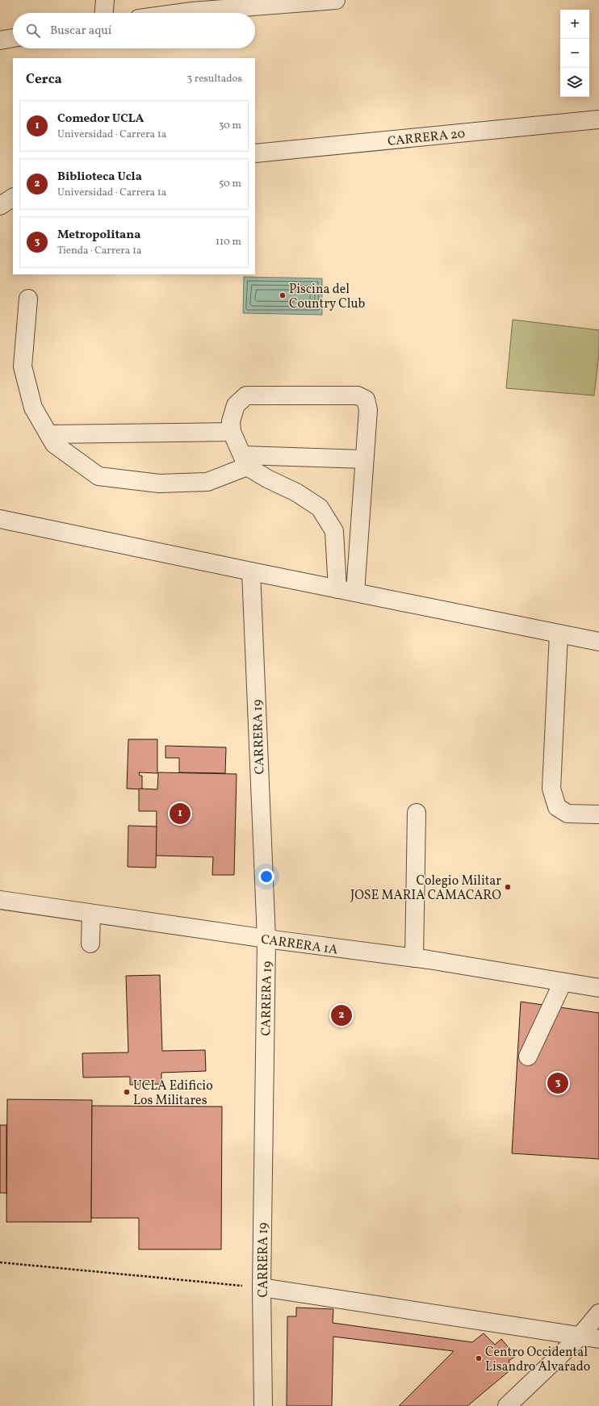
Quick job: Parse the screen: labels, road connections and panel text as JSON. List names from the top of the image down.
{
  "streets": {
    "street": ["CARRERA 20", "CARRERA 19", "CARRERA 1A"]
  },
  "crossings": [
    ["CARRERA 19", "CARRERA 1A"]
  ],
  "places": [
    "Piscina del Country Club",
    "Colegio Militar JOSE MARIA CAMACARO",
    "UCLA Edificio Los Militares",
    "Centro Occidental Lisandro Alvarado"
  ],
  "page": {
    "map_buttons": ["+", "−"],
    "search": "Buscar aquí",
    "heading": ["Cerca", "3 resultados"],
    "list": [
      {
        "mark": "1",
        "name": "Comedor UCLA",
        "note": "Universidad · Carrera 1a",
        "value": "30 m"
      },
      {
        "mark": "2",
        "name": "Biblioteca Ucla",
        "note": "Universidad · Carrera 1a",
        "value": "50 m"
      },
      {
        "mark": "3",
        "name": "Metropolitana",
        "note": "Tienda · Carrera 1a",
        "value": "110 m"
      }
    ],
    "pins": ["1", "2", "3"]
  }
}
